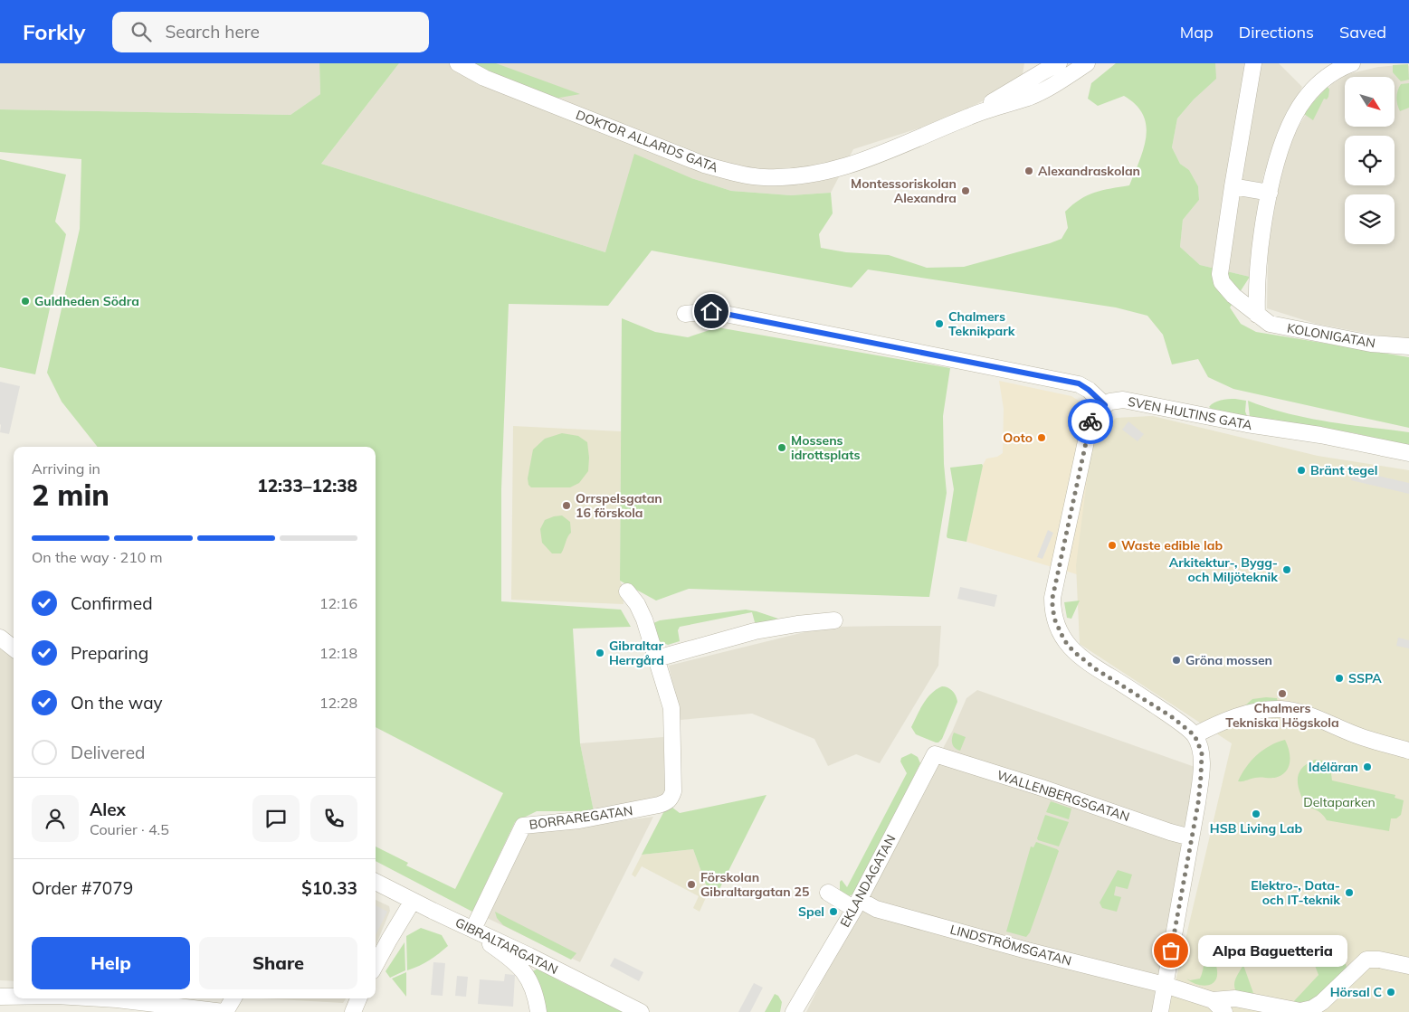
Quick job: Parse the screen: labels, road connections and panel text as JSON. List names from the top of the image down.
{
  "streets": {
    "street": [
      "DOKTOR ALLARDS GATA",
      "KOLONIGATAN",
      "SVEN HULTINS GATA",
      "WALLENBERGSGATAN",
      "BORRAREGATAN",
      "EKLANDAGATAN",
      "LINDSTRÖMSGATAN",
      "GIBRALTARGATAN"
    ]
  },
  "crossings": [
    ["WALLENBERGSGATAN", "EKLANDAGATAN"],
    ["BORRAREGATAN", "GIBRALTARGATAN"],
    ["EKLANDAGATAN", "LINDSTRÖMSGATAN"]
  ],
  "parks": ["Deltaparken"],
  "places": [
    "Alexandraskolan",
    "Montessoriskolan Alexandra",
    "Guldheden Södra",
    "Chalmers Teknikpark",
    "Ooto",
    "Mossens idrottsplats",
    "Bränt tegel",
    "Orrspelsgatan 16 förskola",
    "Waste edible lab",
    "Arkitektur-, Bygg- och Miljöteknik",
    "Gibraltar Herrgård",
    "Gröna mossen",
    "SSPA",
    "Chalmers Tekniska Högskola",
    "Idéläran",
    "HSB Living Lab",
    "Förskolan Gibraltargatan 25",
    "Elektro-, Data- och IT-teknik",
    "Spel",
    "Alpa Baguetteria",
    "Hörsal C"
  ],
  "north": "bottom right",
  "page": {
    "header": "Forkly",
    "search": "Search here",
    "nav": ["Map", "Directions", "Saved"],
    "heading": ["2 min", "Arriving in", "12:33–12:38"],
    "panel": [
      "Alex",
      "Courier · 4.5",
      "Order #7079",
      "$10.33"
    ],
    "bar": "On the way · 210 m",
    "list": [
      ["Confirmed", "12:16"],
      ["Preparing", "12:18"],
      ["On the way", "12:28"],
      "Delivered"
    ],
    "buttons": ["Help", "Share"],
    "bubble": "Alpa Baguetteria"
  }
}
